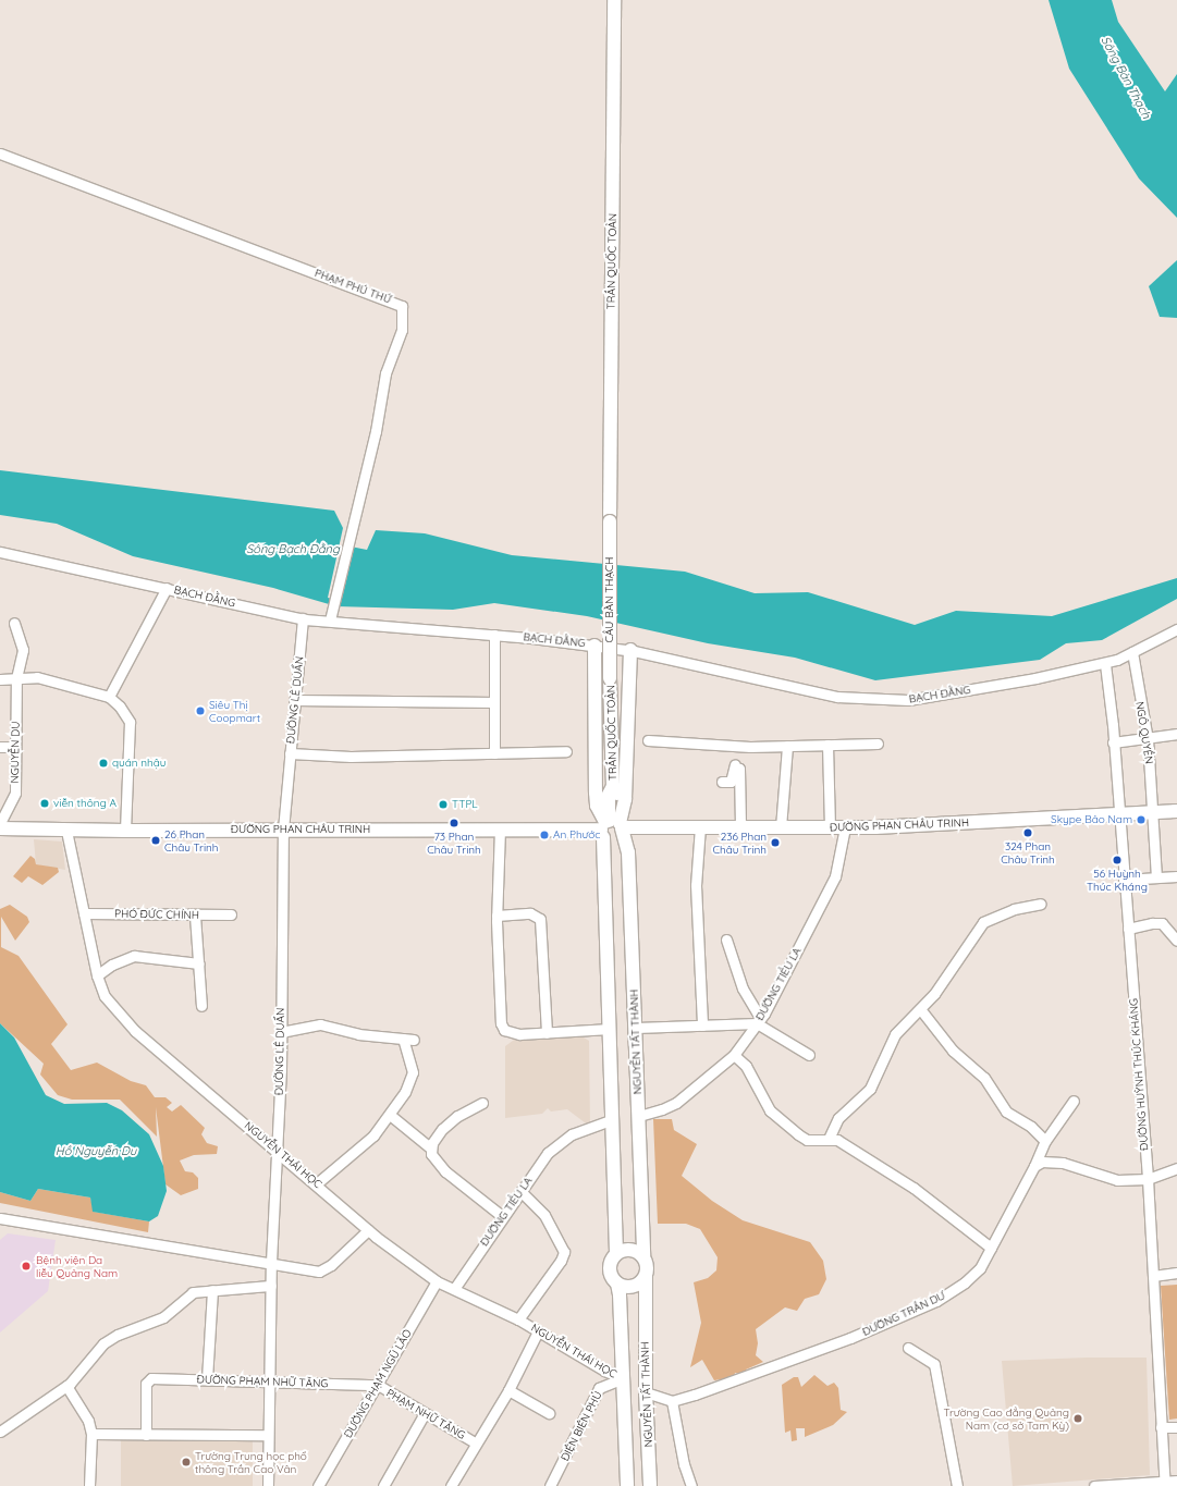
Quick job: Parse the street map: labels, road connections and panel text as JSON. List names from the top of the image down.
{
  "streets": {
    "main road": [
      "TRẦN QUỐC TOẢN",
      "CẦU BÀN THẠCH",
      "ĐƯỜNG PHAN CHÂU TRINH",
      "NGUYỄN TẤT THÀNH"
    ],
    "street": [
      "PHẠM PHÚ THỨ",
      "BẠCH ĐẰNG",
      "ĐƯỜNG LÊ DUẨN",
      "NGÔ QUYỀN",
      "NGUYỄN DU",
      "PHÓ ĐỨC CHÍNH",
      "ĐƯỜNG TIỂU LA",
      "ĐƯỜNG HUỲNH THÚC KHÁNG",
      "NGUYỄN THÁI HỌC",
      "ĐƯỜNG TRẦN DƯ",
      "ĐƯỜNG PHẠM NHỮ TĂNG",
      "ĐƯỜNG PHẠM NGŨ LÃO",
      "PHẠM NHỮ TĂNG",
      "ĐIỆN BIÊN PHỦ"
    ]
  },
  "crossings": [
    ["TRẦN QUỐC TOẢN", "CẦU BÀN THẠCH"],
    ["TRẦN QUỐC TOẢN", "ĐƯỜNG PHAN CHÂU TRINH"],
    ["TRẦN QUỐC TOẢN", "NGUYỄN TẤT THÀNH"],
    ["PHẠM PHÚ THỨ", "BẠCH ĐẰNG"],
    ["BẠCH ĐẰNG", "ĐƯỜNG LÊ DUẨN"],
    ["BẠCH ĐẰNG", "NGÔ QUYỀN"],
    ["BẠCH ĐẰNG", "ĐƯỜNG HUỲNH THÚC KHÁNG"],
    ["ĐƯỜNG LÊ DUẨN", "ĐƯỜNG PHAN CHÂU TRINH"],
    ["ĐƯỜNG LÊ DUẨN", "NGUYỄN THÁI HỌC"],
    ["ĐƯỜNG LÊ DUẨN", "ĐƯỜNG PHẠM NHỮ TĂNG"],
    ["NGÔ QUYỀN", "ĐƯỜNG PHAN CHÂU TRINH"],
    ["ĐƯỜNG PHAN CHÂU TRINH", "ĐƯỜNG TIỂU LA"],
    ["ĐƯỜNG PHAN CHÂU TRINH", "NGUYỄN TẤT THÀNH"],
    ["ĐƯỜNG PHAN CHÂU TRINH", "ĐƯỜNG HUỲNH THÚC KHÁNG"],
    ["ĐƯỜNG PHAN CHÂU TRINH", "NGUYỄN THÁI HỌC"],
    ["PHÓ ĐỨC CHÍNH", "NGUYỄN THÁI HỌC"],
    ["ĐƯỜNG TIỂU LA", "NGUYỄN TẤT THÀNH"],
    ["ĐƯỜNG TIỂU LA", "NGUYỄN THÁI HỌC"],
    ["NGUYỄN THÁI HỌC", "ĐƯỜNG PHẠM NGŨ LÃO"],
    ["NGUYỄN THÁI HỌC", "ĐIỆN BIÊN PHỦ"],
    ["ĐƯỜNG PHẠM NHỮ TĂNG", "ĐƯỜNG PHẠM NGŨ LÃO"],
    ["ĐƯỜNG PHẠM NHỮ TĂNG", "PHẠM NHỮ TĂNG"],
    ["ĐƯỜNG PHẠM NGŨ LÃO", "PHẠM NHỮ TĂNG"]
  ],
  "water": ["Sông Bàn Thạch", "Sông Bạch Đằng", "Hồ Nguyễn Du"],
  "places": [
    "Siêu Thị Coopmart",
    "quán nhậu",
    "viễn thông A",
    "TTPL",
    "Skype Bảo Nam",
    "73 Phan Châu Trinh",
    "324 Phan Châu Trinh",
    "An Phước",
    "26 Phan Châu Trinh",
    "236 Phan Châu Trinh",
    "56 Huỳnh Thúc Kháng",
    "Bệnh viện Da liễu Quảng Nam",
    "Trường Cao đẳng Quảng Nam (cơ sở Tam Kỳ)",
    "Trường Trung học phổ thông Trần Cao Vân"
  ]
}
